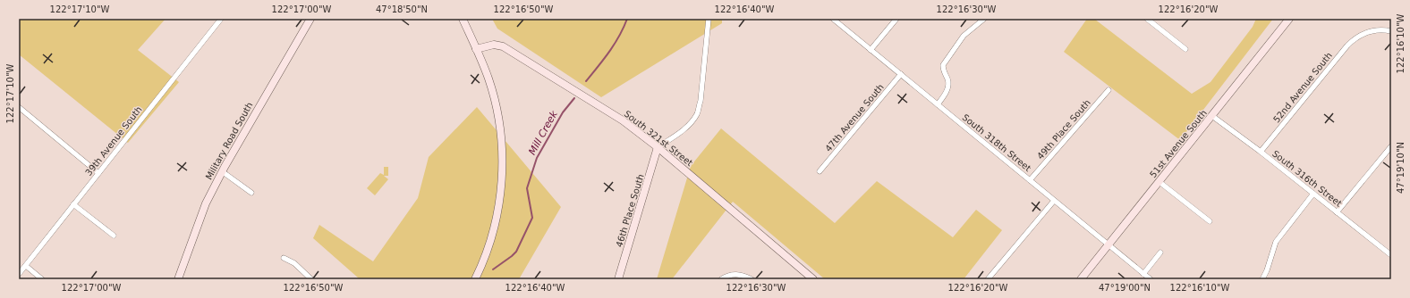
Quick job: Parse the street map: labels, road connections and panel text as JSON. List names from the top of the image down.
{
  "streets": {
    "main road": [
      "South 321st Street",
      "Military Road South",
      "51st Avenue South",
      "46th Place South"
    ],
    "street": [
      "52nd Avenue South",
      "47th Avenue South",
      "49th Place South",
      "39th Avenue South",
      "South 318th Street",
      "South 316th Street"
    ]
  },
  "crossings": [
    ["52nd Avenue South", "South 316th Street"],
    ["47th Avenue South", "South 318th Street"],
    ["49th Place South", "South 318th Street"],
    ["South 321st Street", "46th Place South"],
    ["South 318th Street", "51st Avenue South"],
    ["51st Avenue South", "South 316th Street"]
  ],
  "water": ["Mill Creek"],
  "coordinates": [
    "122°17'10\"W",
    "122°17'00\"W",
    "47°18'50\"N",
    "122°16'50\"W",
    "122°16'40\"W",
    "122°16'30\"W",
    "122°16'20\"W",
    "122°16'10\"W",
    "47°19'10\"N",
    "47°19'00\"N"
  ]
}
